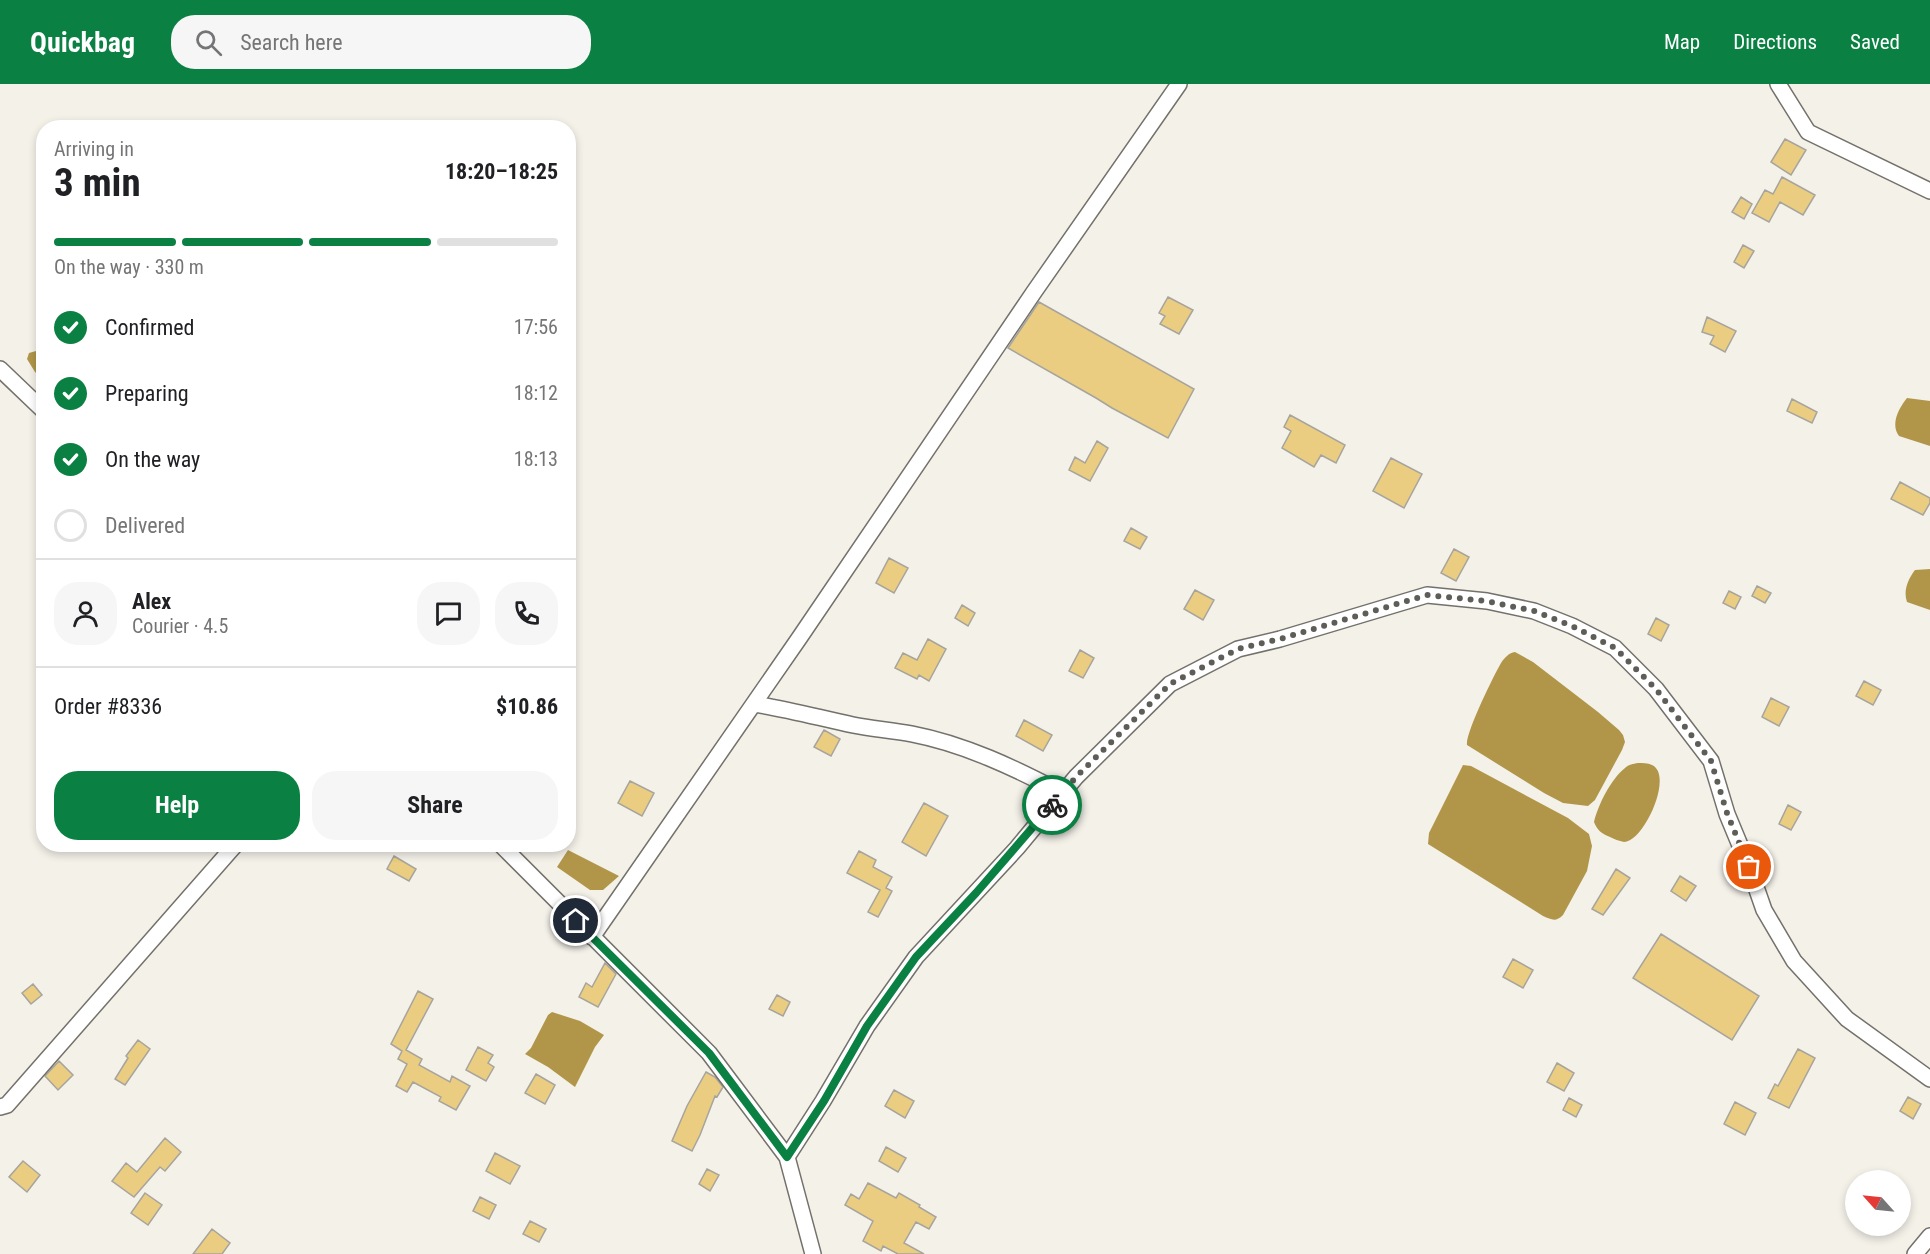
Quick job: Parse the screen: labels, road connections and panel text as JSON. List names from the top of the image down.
{
  "north": "top left",
  "page": {
    "header": "Quickbag",
    "search": "Search here",
    "nav": ["Map", "Directions", "Saved"],
    "heading": ["3 min", "Arriving in", "18:20–18:25"],
    "panel": [
      "Alex",
      "Courier · 4.5",
      "Order #8336",
      "$10.86"
    ],
    "bar": "On the way · 330 m",
    "list": [
      ["Confirmed", "17:56"],
      ["Preparing", "18:12"],
      ["On the way", "18:13"],
      "Delivered"
    ],
    "buttons": ["Help", "Share"]
  }
}
